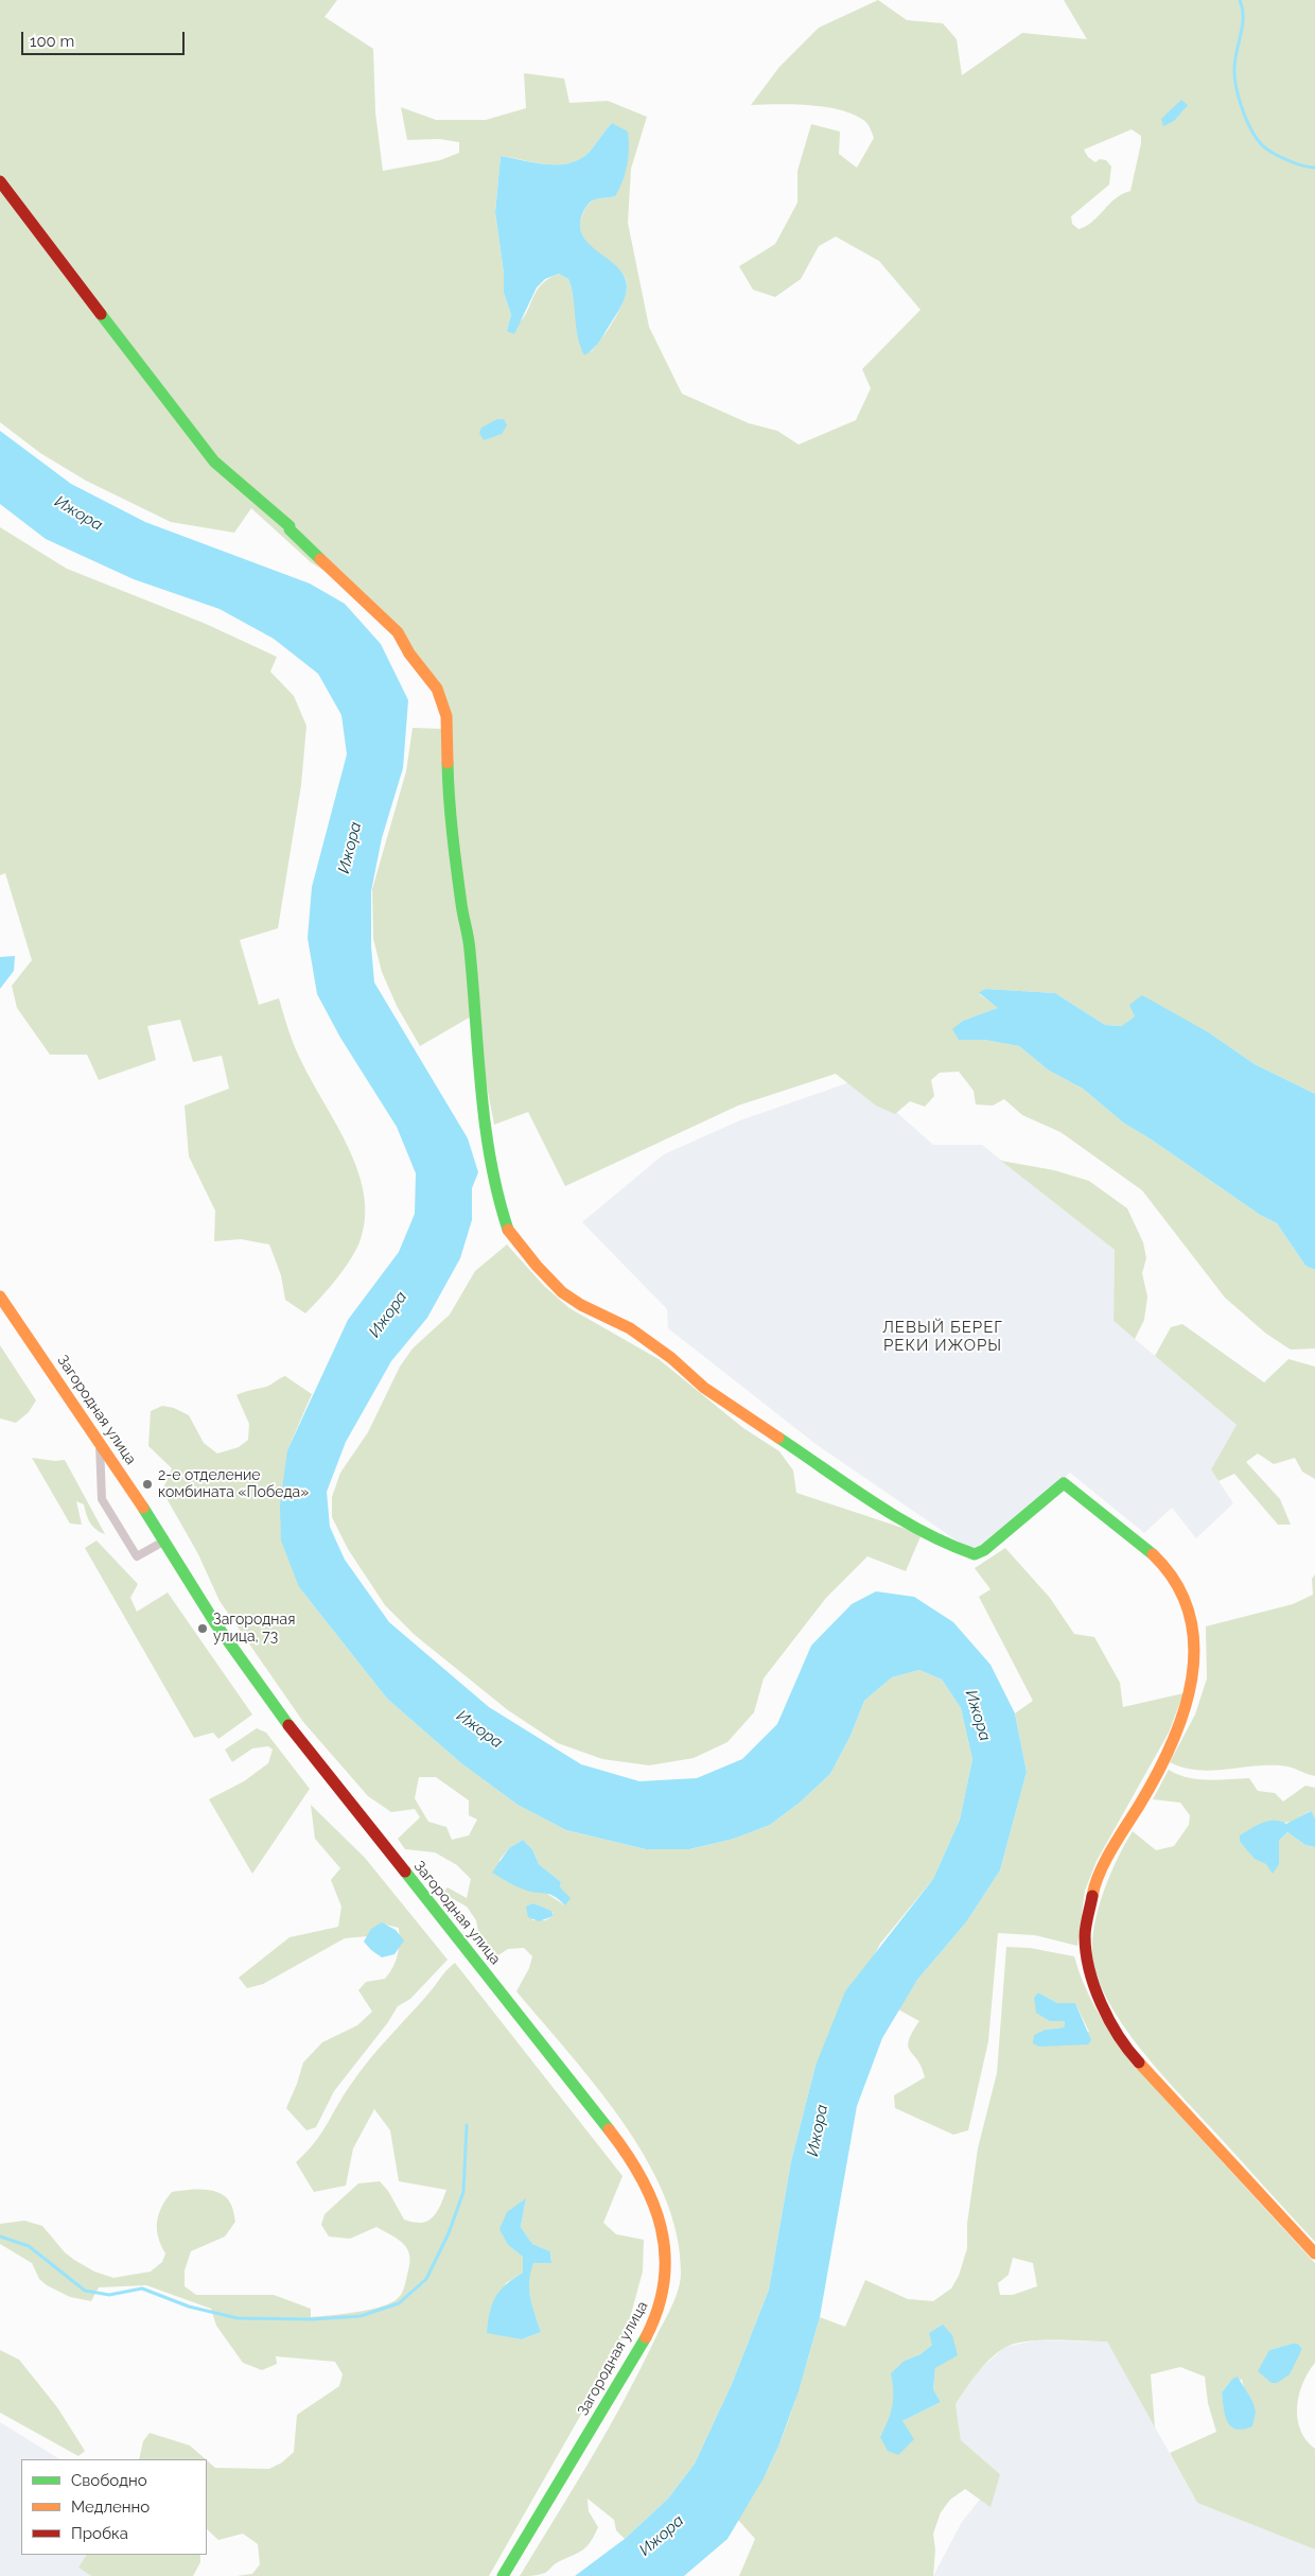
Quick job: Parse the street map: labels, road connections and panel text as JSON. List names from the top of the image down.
{
  "streets": {
    "street": ["Загородная улица"]
  },
  "districts": ["ЛЕВЫЙ БЕРЕГ РЕКИ ИЖОРЫ"],
  "water": ["Ижора"],
  "places": ["2-е отделение комбината «Победа»", "Загородная улица, 73"],
  "legend": ["Свободно", "Медленно", "Пробка"],
  "scale_bar": "100 m"
}
